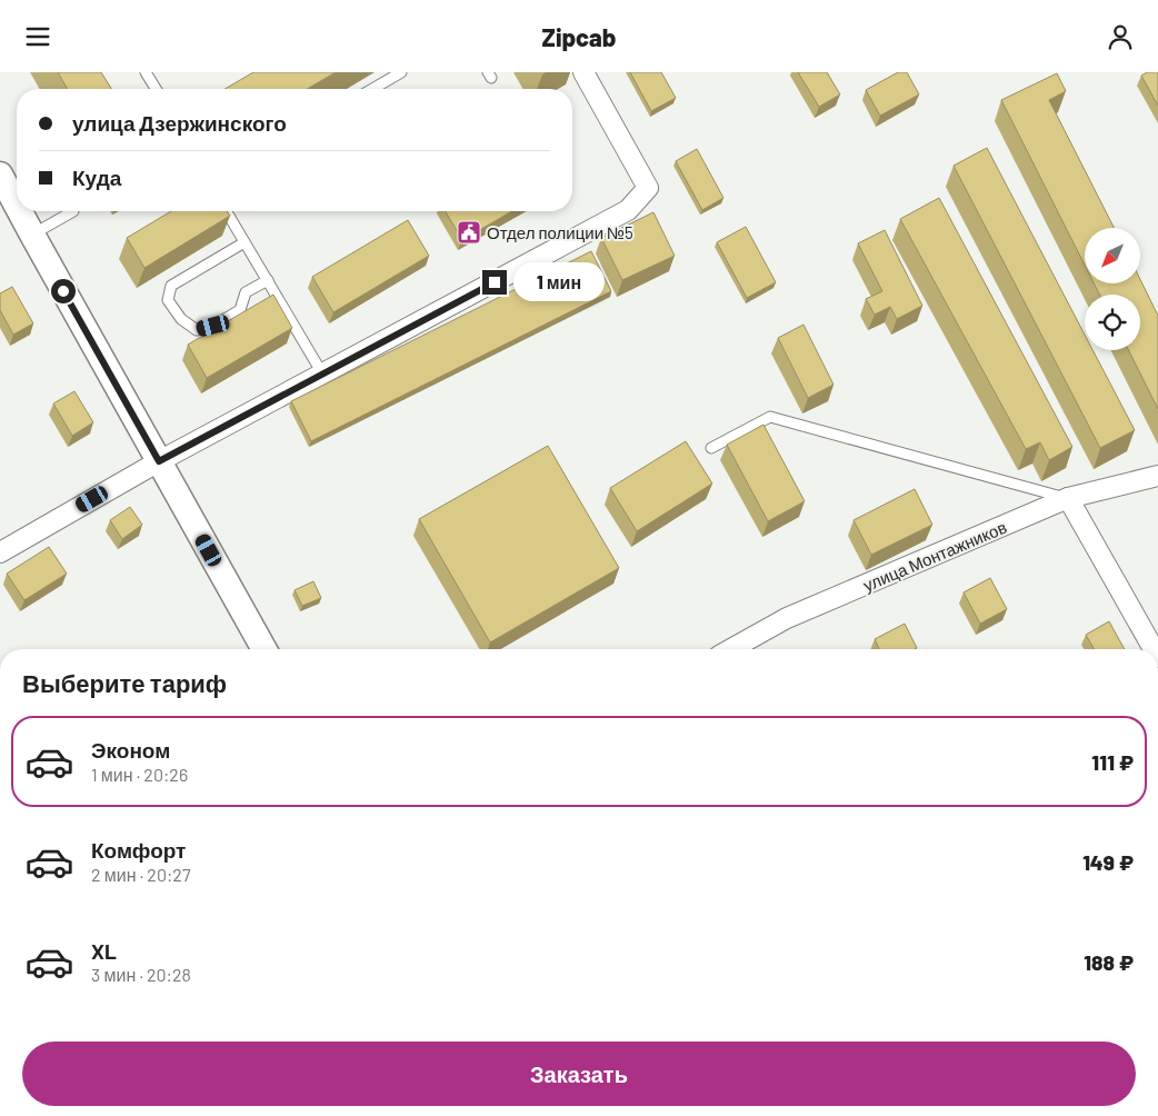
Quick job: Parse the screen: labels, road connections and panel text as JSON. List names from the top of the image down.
{
  "streets": {
    "street": ["улица Монтажников"]
  },
  "places": {
    "public building": ["Отдел полиции №5"]
  },
  "north": "bottom left",
  "page": {
    "header": "Zipcab",
    "banner": ["улица Дзержинского", "Куда"],
    "bubble": "1 мин",
    "heading": "Выберите тариф",
    "list": [
      {
        "name": "Эконом",
        "note": "1 мин · 20:26",
        "value": "111 ₽"
      },
      {
        "name": "Комфорт",
        "note": "2 мин · 20:27",
        "value": "149 ₽"
      },
      {
        "name": "XL",
        "note": "3 мин · 20:28",
        "value": "188 ₽"
      }
    ],
    "buttons": "Заказать"
  }
}
